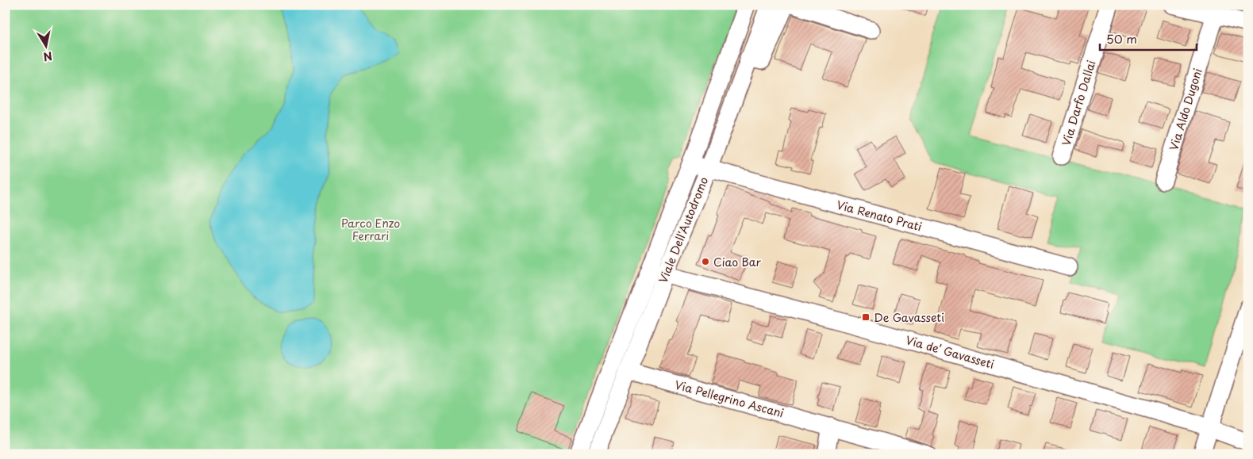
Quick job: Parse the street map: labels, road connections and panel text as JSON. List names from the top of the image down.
{
  "streets": {
    "street": [
      "Via Darfo Dallai",
      "Via Aldo Dugoni",
      "Via Renato Prati",
      "Viale Dell'Autodromo",
      "Via de’ Gavasseti",
      "Via Pellegrino Ascani"
    ]
  },
  "crossings": [
    ["Via Renato Prati", "Viale Dell'Autodromo"],
    ["Viale Dell'Autodromo", "Via de’ Gavasseti"],
    ["Viale Dell'Autodromo", "Via Pellegrino Ascani"]
  ],
  "parks": ["Parco Enzo Ferrari"],
  "places": {
    "other": ["Ciao Bar"],
    "transit": ["De Gavasseti"]
  },
  "scale_bar": "50 m",
  "north": "bottom"
}
